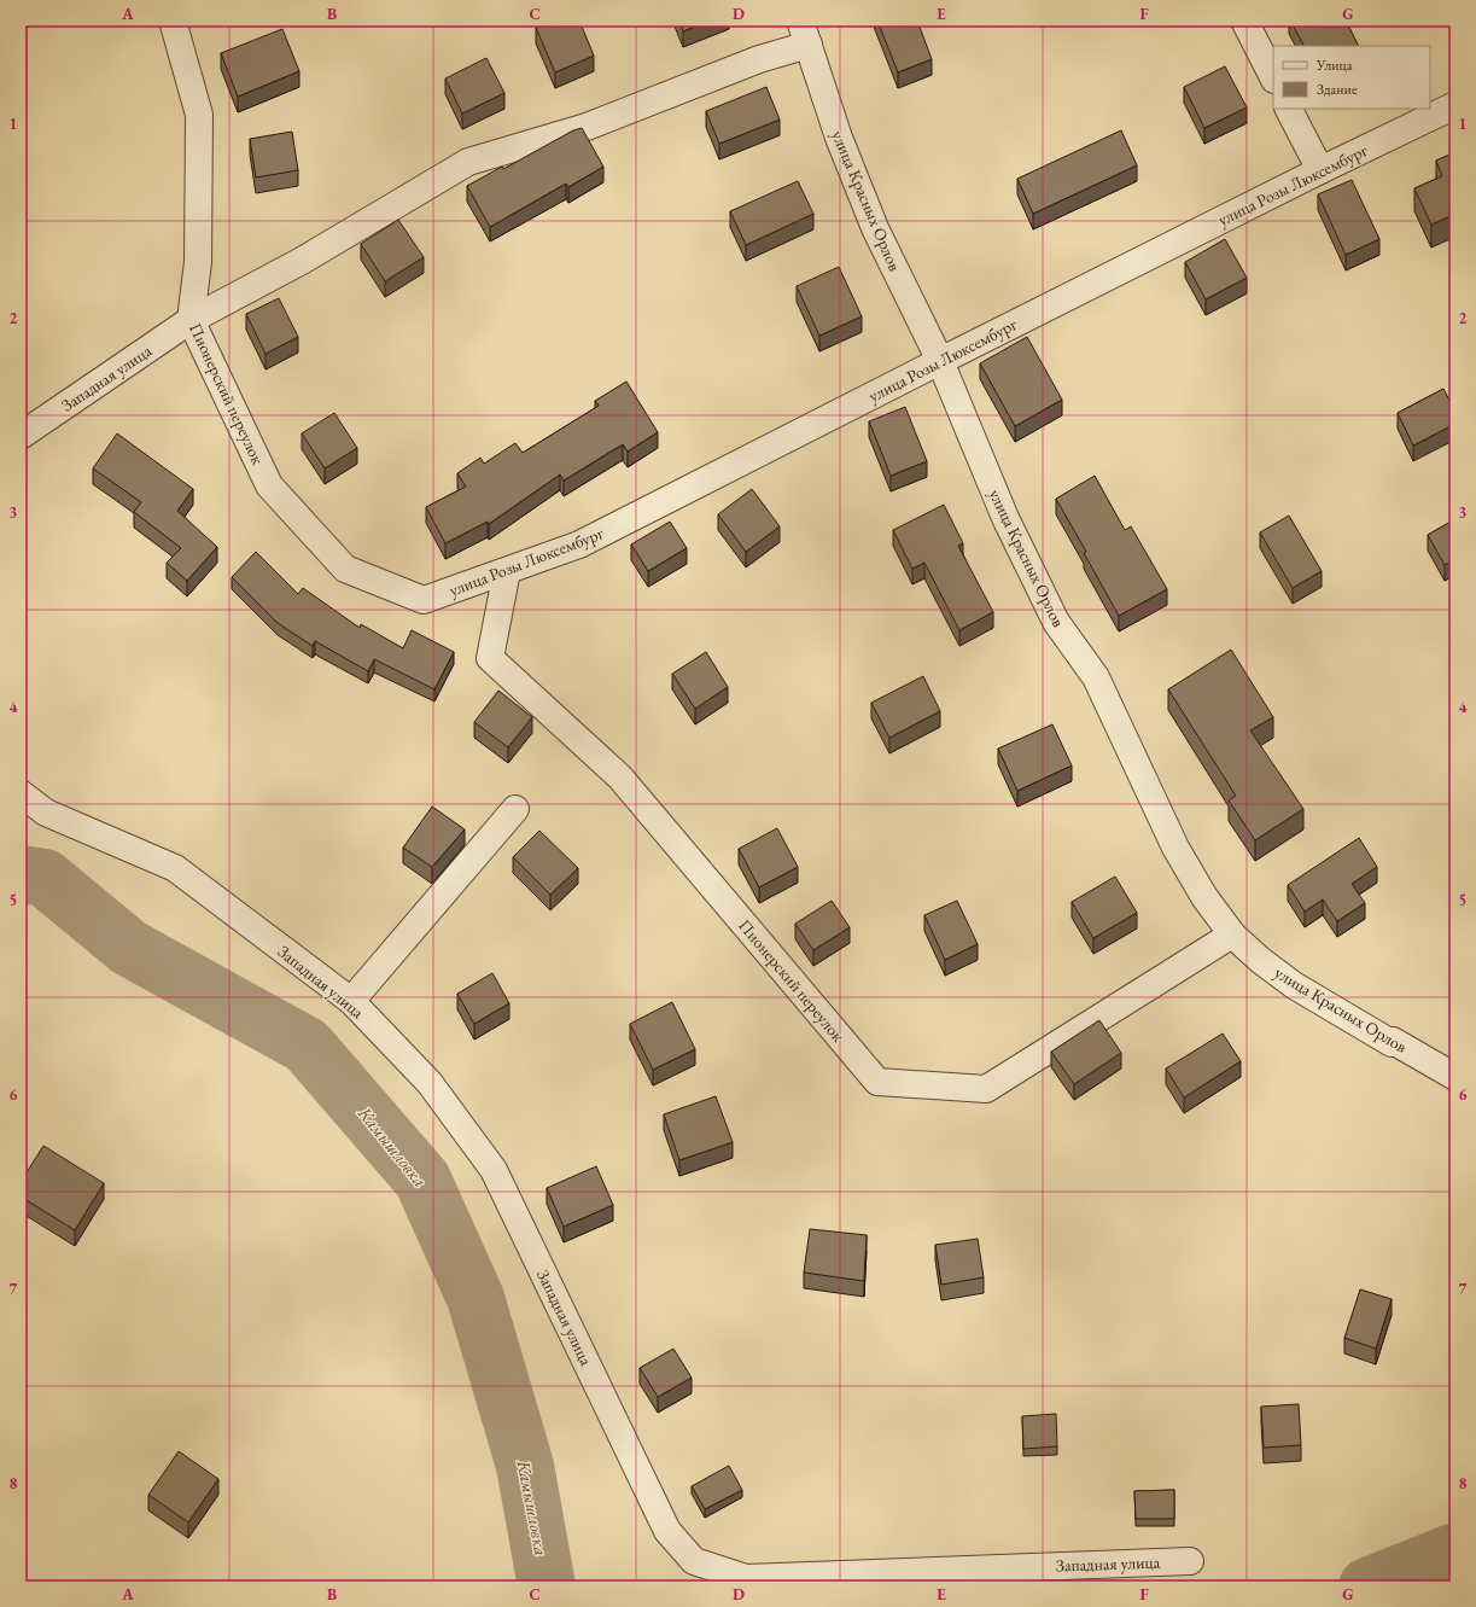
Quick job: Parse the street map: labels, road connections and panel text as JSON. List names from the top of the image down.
{
  "streets": {
    "street": [
      "улица Розы Люксембург",
      "улица Красных Орлов",
      "Западная улица",
      "Пионерский переулок"
    ]
  },
  "crossings": [
    ["улица Розы Люксембург", "улица Красных Орлов"],
    ["улица Розы Люксембург", "Пионерский переулок"],
    ["улица Красных Орлов", "Западная улица"],
    ["улица Красных Орлов", "Пионерский переулок"],
    ["Западная улица", "Пионерский переулок"]
  ],
  "water": ["Камышловка"],
  "legend": ["Улица", "Здание"],
  "grid": {
    "columns": [
      "A",
      "B",
      "C",
      "D",
      "E",
      "F",
      "G"
    ],
    "rows": [
      "1",
      "2",
      "3",
      "4",
      "5",
      "6",
      "7",
      "8"
    ]
  }
}
